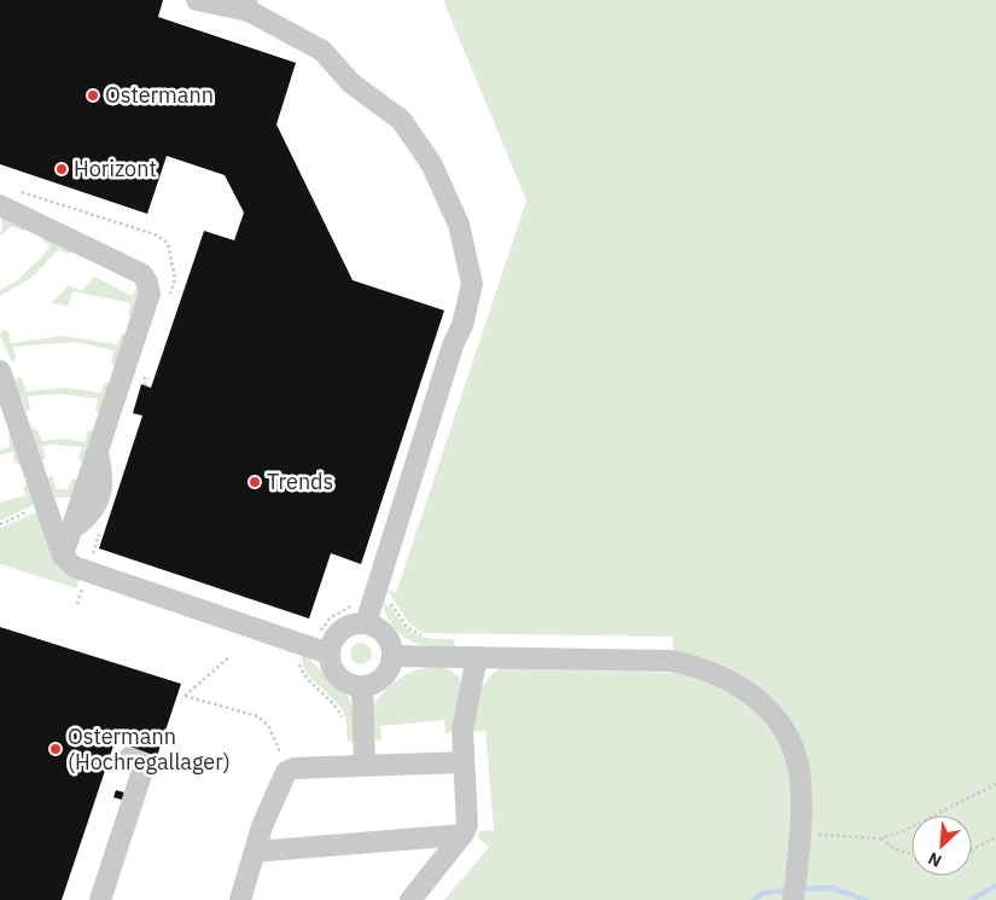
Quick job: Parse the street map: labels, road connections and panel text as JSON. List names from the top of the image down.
{
  "places": [
    "Ostermann",
    "Horizont",
    "Trends",
    "Ostermann (Hochregallager)"
  ],
  "north": "bottom left"
}
